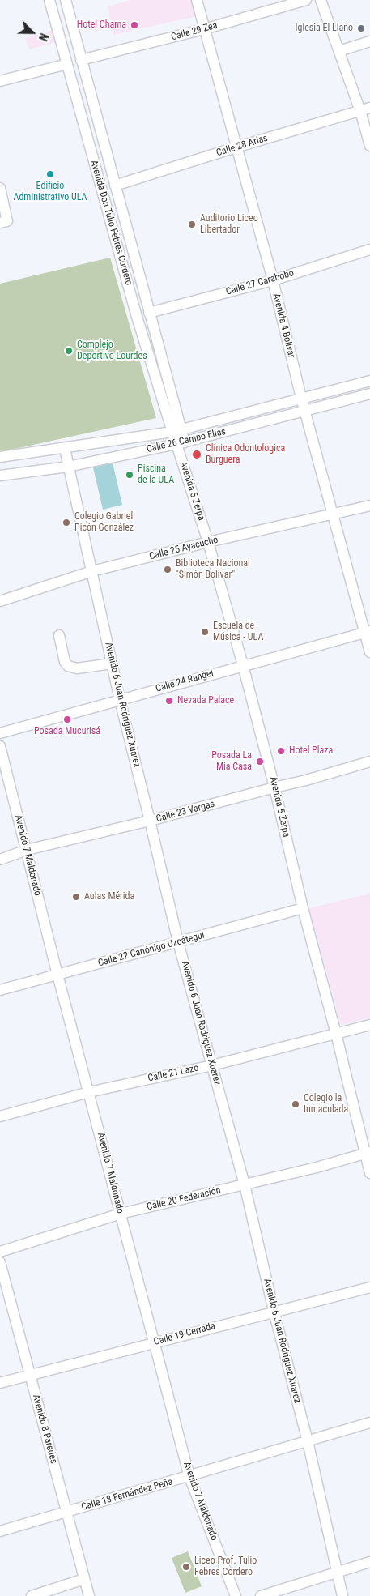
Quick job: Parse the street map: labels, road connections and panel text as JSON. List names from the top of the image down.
{
  "streets": {
    "street": [
      "Calle 29 Zea",
      "Calle 28 Arias",
      "Avenida Don Tulio Febres Cordero",
      "Calle 27 Carabobo",
      "Avenida 4 Bolivar",
      "Calle 26 Campo Elías",
      "Avenida 5 Zerpa",
      "Calle 25 Ayacucho",
      "Calle 24 Rangel",
      "Avenido 6 Juan Rodriguez Xuarez",
      "Calle 23 Vargas",
      "Avenido 7 Maldonado",
      "Calle 22 Canónigo Uzcátegui",
      "Calle 21 Lazo",
      "Calle 20 Federación",
      "Calle 19 Cerrada",
      "Avenido 8 Paredes",
      "Calle 18 Fernández Peña"
    ]
  },
  "crossings": [
    ["Calle 29 Zea", "Avenida Don Tulio Febres Cordero"],
    ["Calle 29 Zea", "Avenida 4 Bolivar"],
    ["Calle 28 Arias", "Avenida Don Tulio Febres Cordero"],
    ["Calle 28 Arias", "Avenida 4 Bolivar"],
    ["Avenida Don Tulio Febres Cordero", "Calle 27 Carabobo"],
    ["Avenida Don Tulio Febres Cordero", "Calle 26 Campo Elías"],
    ["Avenida Don Tulio Febres Cordero", "Avenida 5 Zerpa"],
    ["Calle 27 Carabobo", "Avenida 4 Bolivar"],
    ["Avenida 4 Bolivar", "Calle 26 Campo Elías"],
    ["Avenida 4 Bolivar", "Calle 25 Ayacucho"],
    ["Avenida 4 Bolivar", "Calle 24 Rangel"],
    ["Calle 26 Campo Elías", "Avenida 5 Zerpa"],
    ["Calle 26 Campo Elías", "Avenido 6 Juan Rodriguez Xuarez"],
    ["Avenida 5 Zerpa", "Calle 25 Ayacucho"],
    ["Avenida 5 Zerpa", "Calle 24 Rangel"],
    ["Avenida 5 Zerpa", "Calle 23 Vargas"],
    ["Avenida 5 Zerpa", "Calle 22 Canónigo Uzcátegui"],
    ["Avenida 5 Zerpa", "Calle 21 Lazo"],
    ["Avenida 5 Zerpa", "Calle 20 Federación"],
    ["Calle 25 Ayacucho", "Avenido 6 Juan Rodriguez Xuarez"],
    ["Calle 24 Rangel", "Avenido 6 Juan Rodriguez Xuarez"],
    ["Avenido 6 Juan Rodriguez Xuarez", "Calle 23 Vargas"],
    ["Avenido 6 Juan Rodriguez Xuarez", "Calle 22 Canónigo Uzcátegui"],
    ["Avenido 6 Juan Rodriguez Xuarez", "Calle 21 Lazo"],
    ["Avenido 6 Juan Rodriguez Xuarez", "Calle 20 Federación"],
    ["Avenido 6 Juan Rodriguez Xuarez", "Calle 19 Cerrada"],
    ["Avenido 6 Juan Rodriguez Xuarez", "Calle 18 Fernández Peña"],
    ["Calle 23 Vargas", "Avenido 7 Maldonado"],
    ["Avenido 7 Maldonado", "Calle 22 Canónigo Uzcátegui"],
    ["Avenido 7 Maldonado", "Calle 21 Lazo"],
    ["Avenido 7 Maldonado", "Calle 20 Federación"],
    ["Avenido 7 Maldonado", "Calle 19 Cerrada"],
    ["Avenido 7 Maldonado", "Calle 18 Fernández Peña"],
    ["Calle 19 Cerrada", "Avenido 8 Paredes"],
    ["Avenido 8 Paredes", "Calle 18 Fernández Peña"]
  ],
  "places": [
    "Hotel Chama",
    "Iglesia El Llano",
    "Edificio Administrativo ULA",
    "Auditorio Liceo Libertador",
    "Complejo Deportivo Lourdes",
    "Clínica Odontologica Burguera",
    "Piscina de la ULA",
    "Colegio Gabriel Picón González",
    "Biblioteca Nacional \"Simón Bolívar\"",
    "Escuela de Música - ULA",
    "Nevada Palace",
    "Posada Mucurisá",
    "Hotel Plaza",
    "Posada La Mia Casa",
    "Aulas Mérida",
    "Colegio la Inmaculada",
    "Liceo Prof. Tulio Febres Cordero"
  ],
  "north": "bottom right"
}
